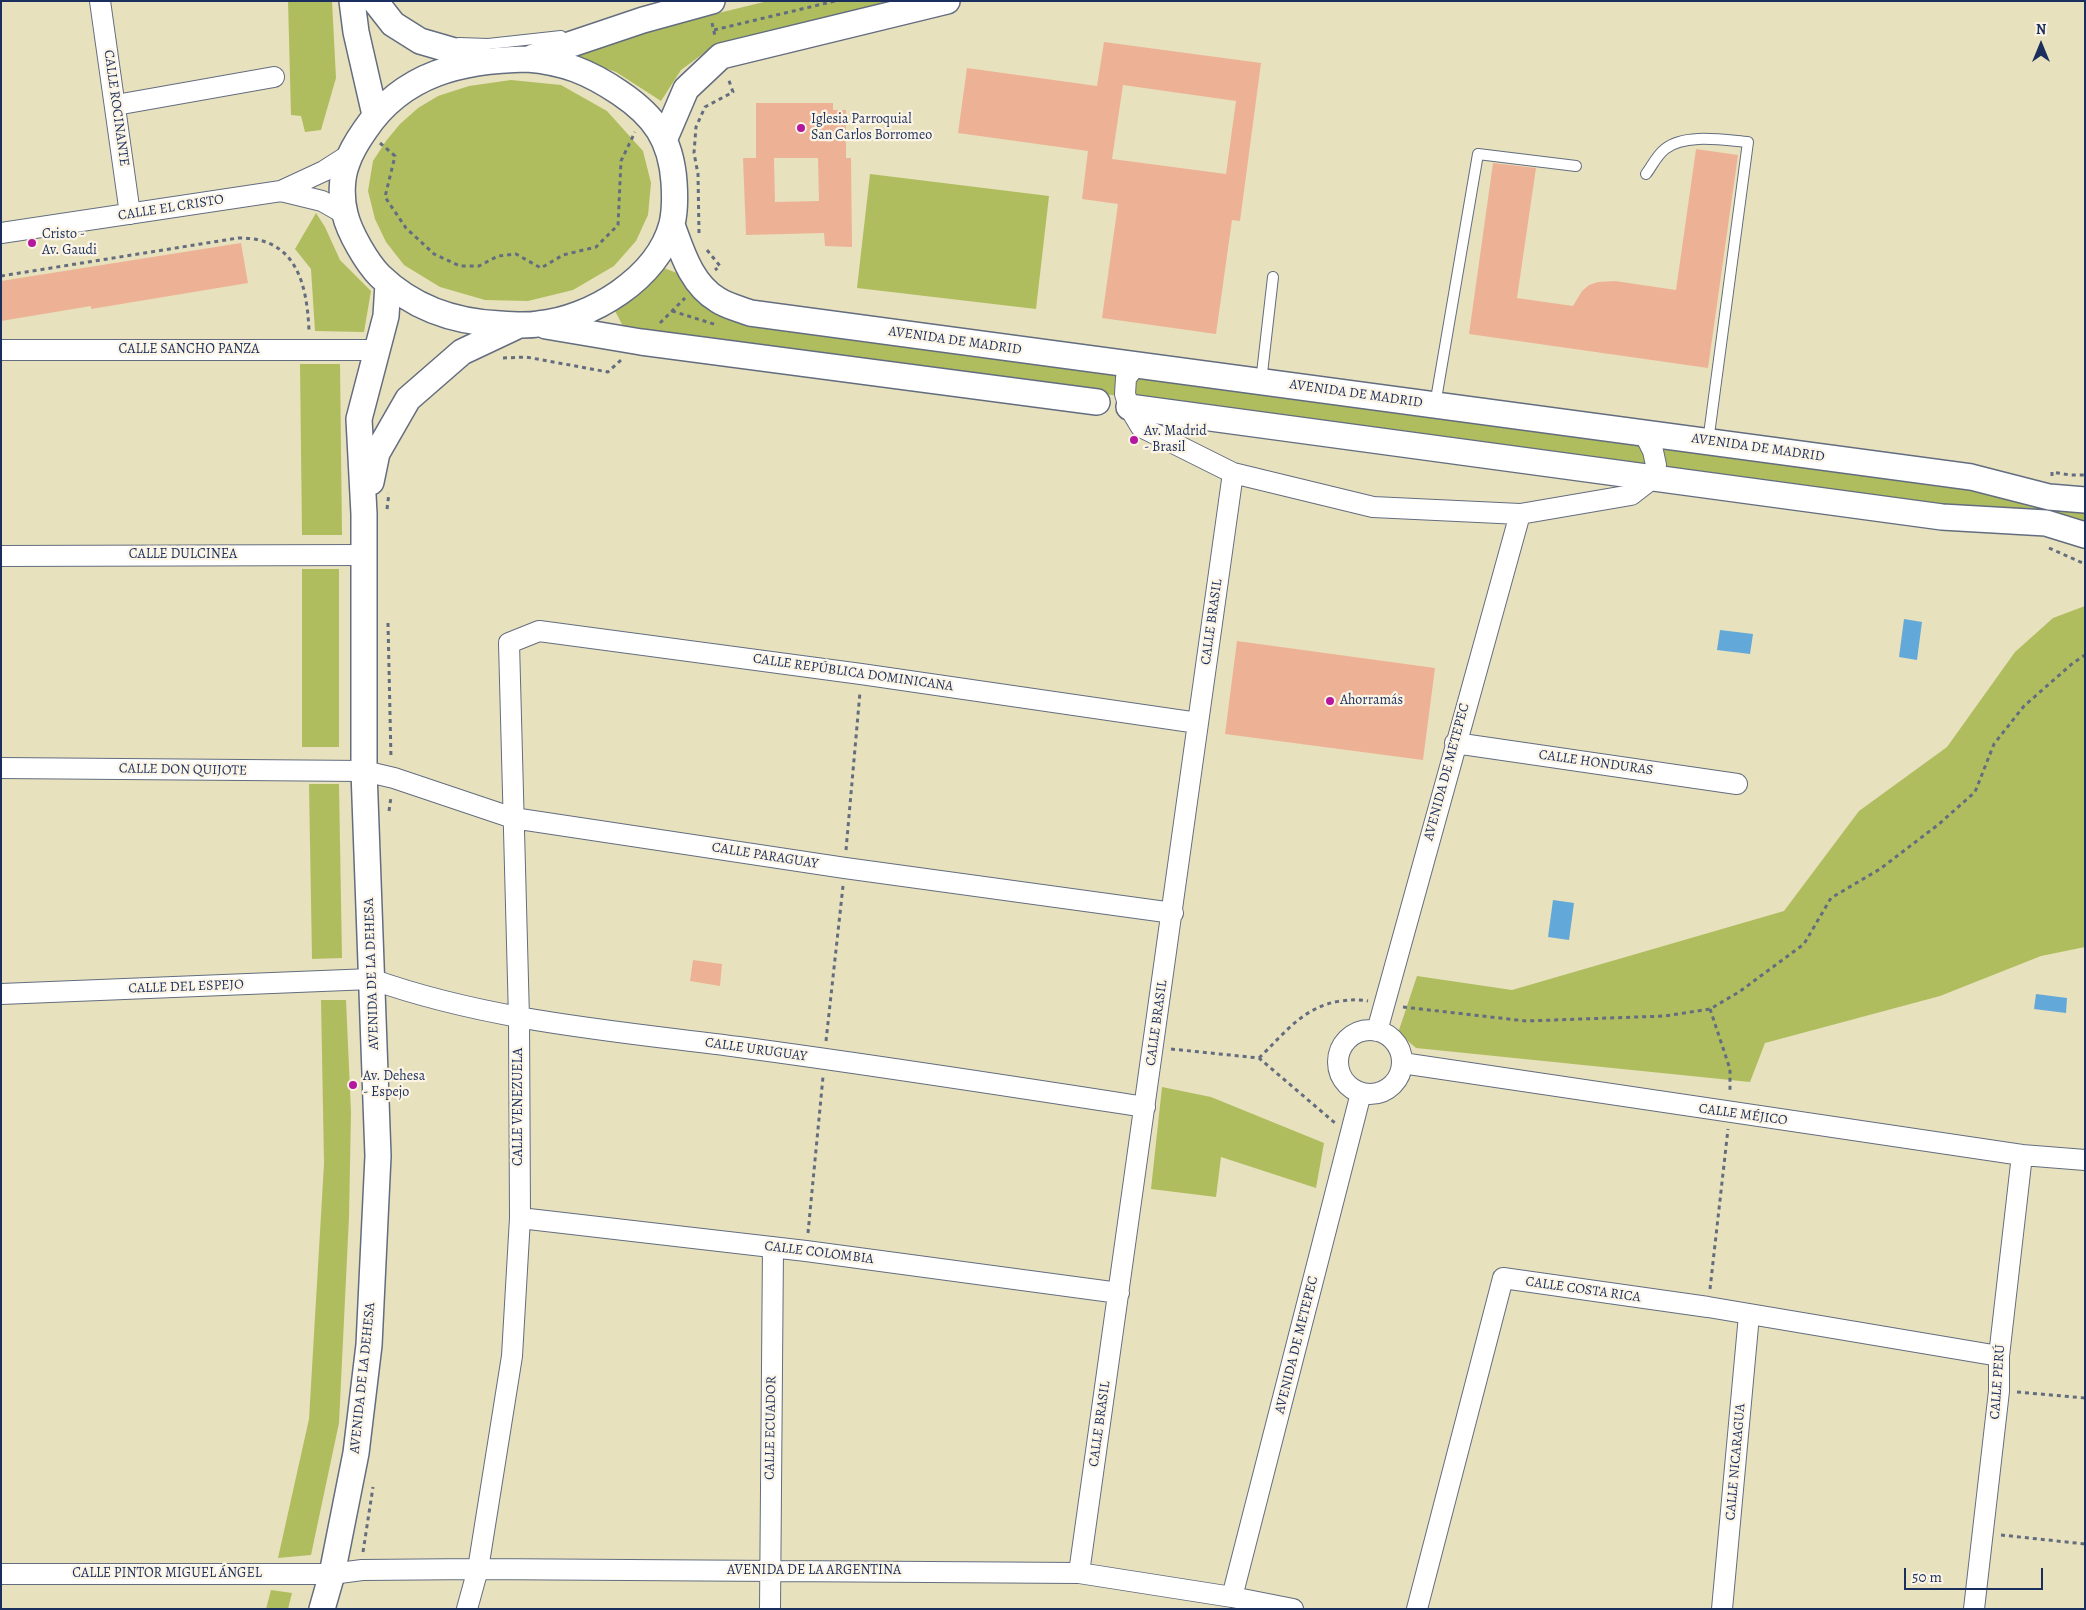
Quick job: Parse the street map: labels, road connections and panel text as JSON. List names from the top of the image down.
{
  "streets": {
    "street": [
      "CALLE ROCINANTE",
      "CALLE EL CRISTO",
      "AVENIDA DE MADRID",
      "CALLE SANCHO PANZA",
      "CALLE DULCINEA",
      "CALLE BRASIL",
      "CALLE REPÚBLICA DOMINICANA",
      "CALLE HONDURAS",
      "CALLE DON QUIJOTE",
      "AVENIDA DE METEPEC",
      "CALLE PARAGUAY",
      "AVENIDA DE LA DEHESA",
      "CALLE DEL ESPEJO",
      "CALLE URUGUAY",
      "CALLE VENEZUELA",
      "CALLE MÉJICO",
      "CALLE COLOMBIA",
      "CALLE COSTA RICA",
      "CALLE PERÚ",
      "CALLE ECUADOR",
      "CALLE NICARAGUA",
      "AVENIDA DE LA ARGENTINA",
      "CALLE PINTOR MIGUEL ÁNGEL"
    ]
  },
  "crossings": [
    ["CALLE ROCINANTE", "CALLE EL CRISTO"],
    ["CALLE SANCHO PANZA", "AVENIDA DE LA DEHESA"],
    ["CALLE DULCINEA", "AVENIDA DE LA DEHESA"],
    ["CALLE BRASIL", "CALLE REPÚBLICA DOMINICANA"],
    ["CALLE BRASIL", "CALLE PARAGUAY"],
    ["CALLE BRASIL", "CALLE URUGUAY"],
    ["CALLE BRASIL", "CALLE COLOMBIA"],
    ["CALLE BRASIL", "AVENIDA DE LA ARGENTINA"],
    ["CALLE REPÚBLICA DOMINICANA", "CALLE VENEZUELA"],
    ["CALLE HONDURAS", "AVENIDA DE METEPEC"],
    ["CALLE DON QUIJOTE", "CALLE PARAGUAY"],
    ["CALLE DON QUIJOTE", "AVENIDA DE LA DEHESA"],
    ["AVENIDA DE METEPEC", "CALLE MÉJICO"],
    ["AVENIDA DE METEPEC", "AVENIDA DE LA ARGENTINA"],
    ["CALLE PARAGUAY", "AVENIDA DE LA DEHESA"],
    ["CALLE PARAGUAY", "CALLE VENEZUELA"],
    ["AVENIDA DE LA DEHESA", "CALLE DEL ESPEJO"],
    ["AVENIDA DE LA DEHESA", "CALLE URUGUAY"],
    ["AVENIDA DE LA DEHESA", "AVENIDA DE LA ARGENTINA"],
    ["AVENIDA DE LA DEHESA", "CALLE PINTOR MIGUEL ÁNGEL"],
    ["CALLE DEL ESPEJO", "CALLE URUGUAY"],
    ["CALLE URUGUAY", "CALLE VENEZUELA"],
    ["CALLE VENEZUELA", "CALLE COLOMBIA"],
    ["CALLE VENEZUELA", "AVENIDA DE LA ARGENTINA"],
    ["CALLE MÉJICO", "CALLE PERÚ"],
    ["CALLE COLOMBIA", "CALLE ECUADOR"],
    ["CALLE COSTA RICA", "CALLE PERÚ"],
    ["CALLE COSTA RICA", "CALLE NICARAGUA"],
    ["CALLE ECUADOR", "AVENIDA DE LA ARGENTINA"],
    ["AVENIDA DE LA ARGENTINA", "CALLE PINTOR MIGUEL ÁNGEL"]
  ],
  "places": [
    "Iglesia Parroquial San Carlos Borromeo",
    "Cristo - Av. Gaudi",
    "Av. Madrid - Brasil",
    "Ahorramás",
    "Av. Dehesa - Espejo"
  ],
  "scale_bar": "50 m",
  "north": "top"
}
